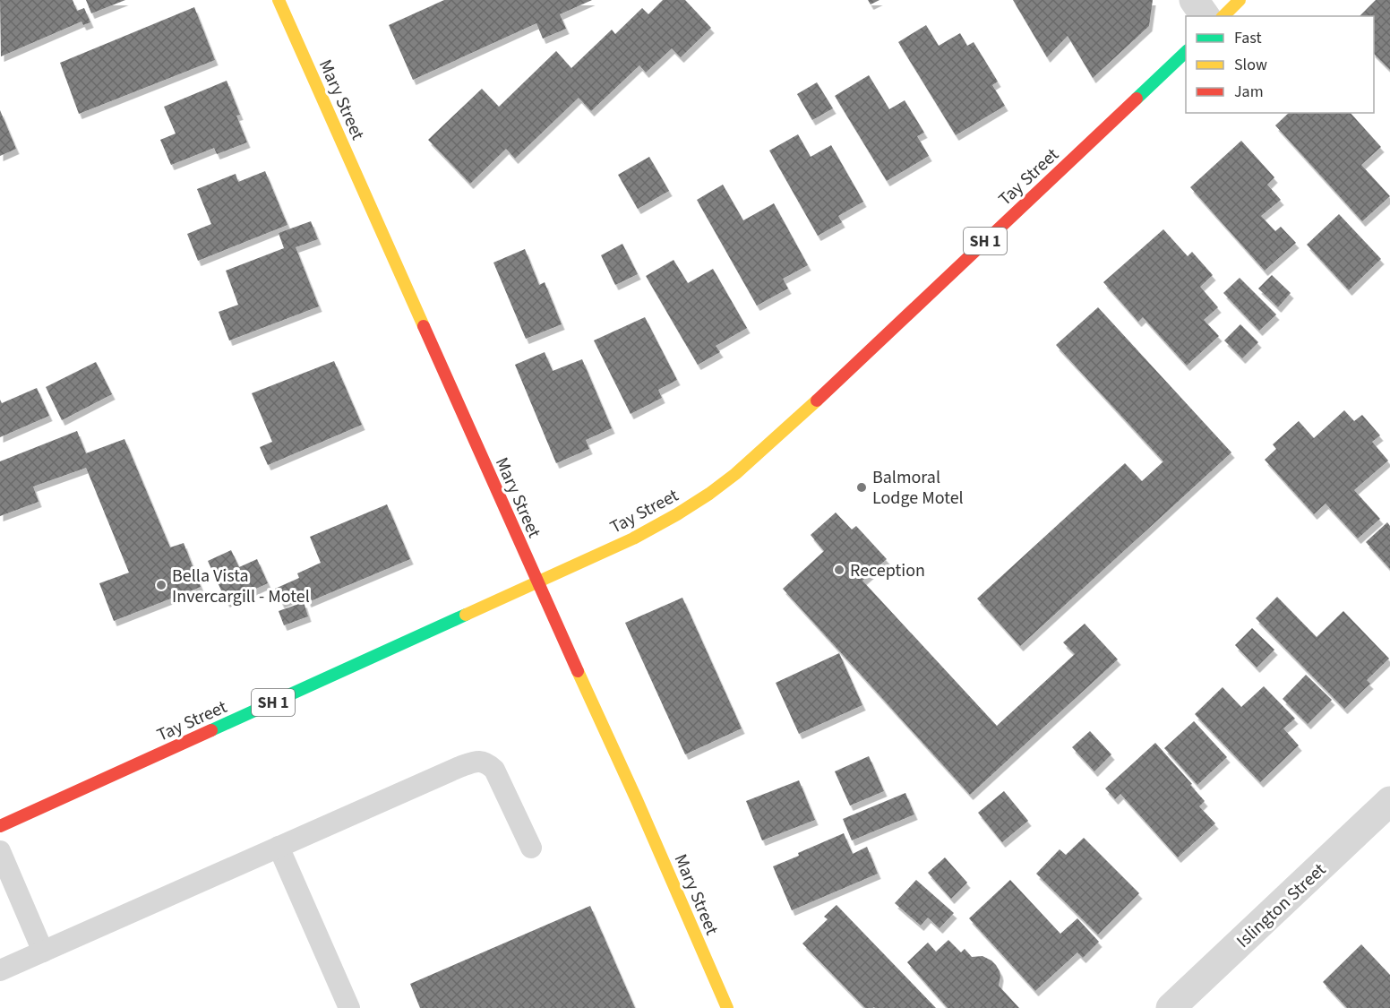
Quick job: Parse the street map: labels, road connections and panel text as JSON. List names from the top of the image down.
{
  "streets": {
    "main road": ["Mary Street", "Tay Street", "SH 1"],
    "street": ["Islington Street"]
  },
  "crossings": [
    ["Mary Street", "Tay Street"]
  ],
  "places": ["Balmoral Lodge Motel", "Reception", "Bella Vista Invercargill - Motel"],
  "legend": ["Fast", "Slow", "Jam"]
}
